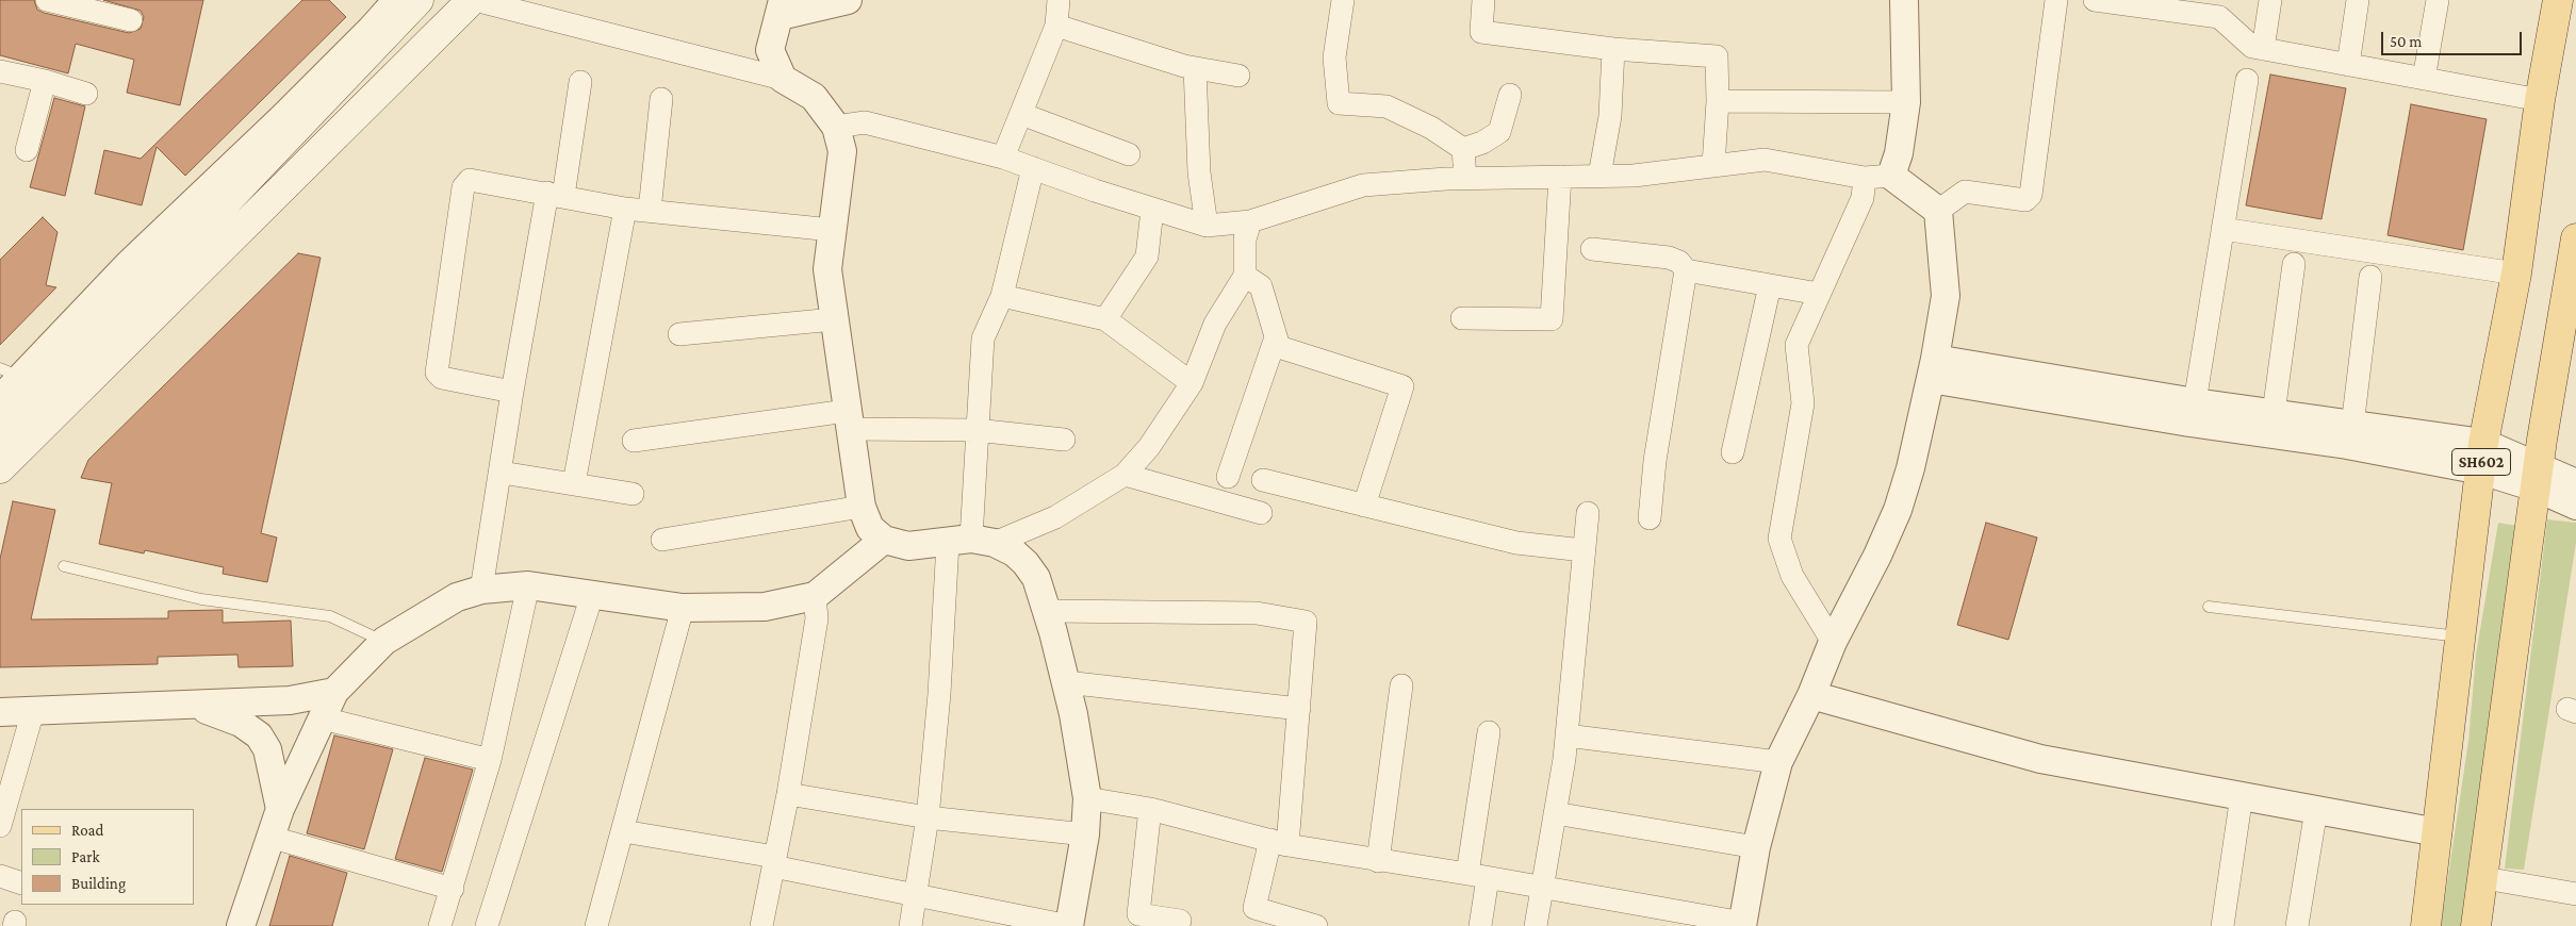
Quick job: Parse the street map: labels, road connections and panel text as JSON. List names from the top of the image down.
{
  "streets": {
    "main road": ["SH602"]
  },
  "legend": ["Road", "Park", "Building"],
  "scale_bar": "50 m"
}
